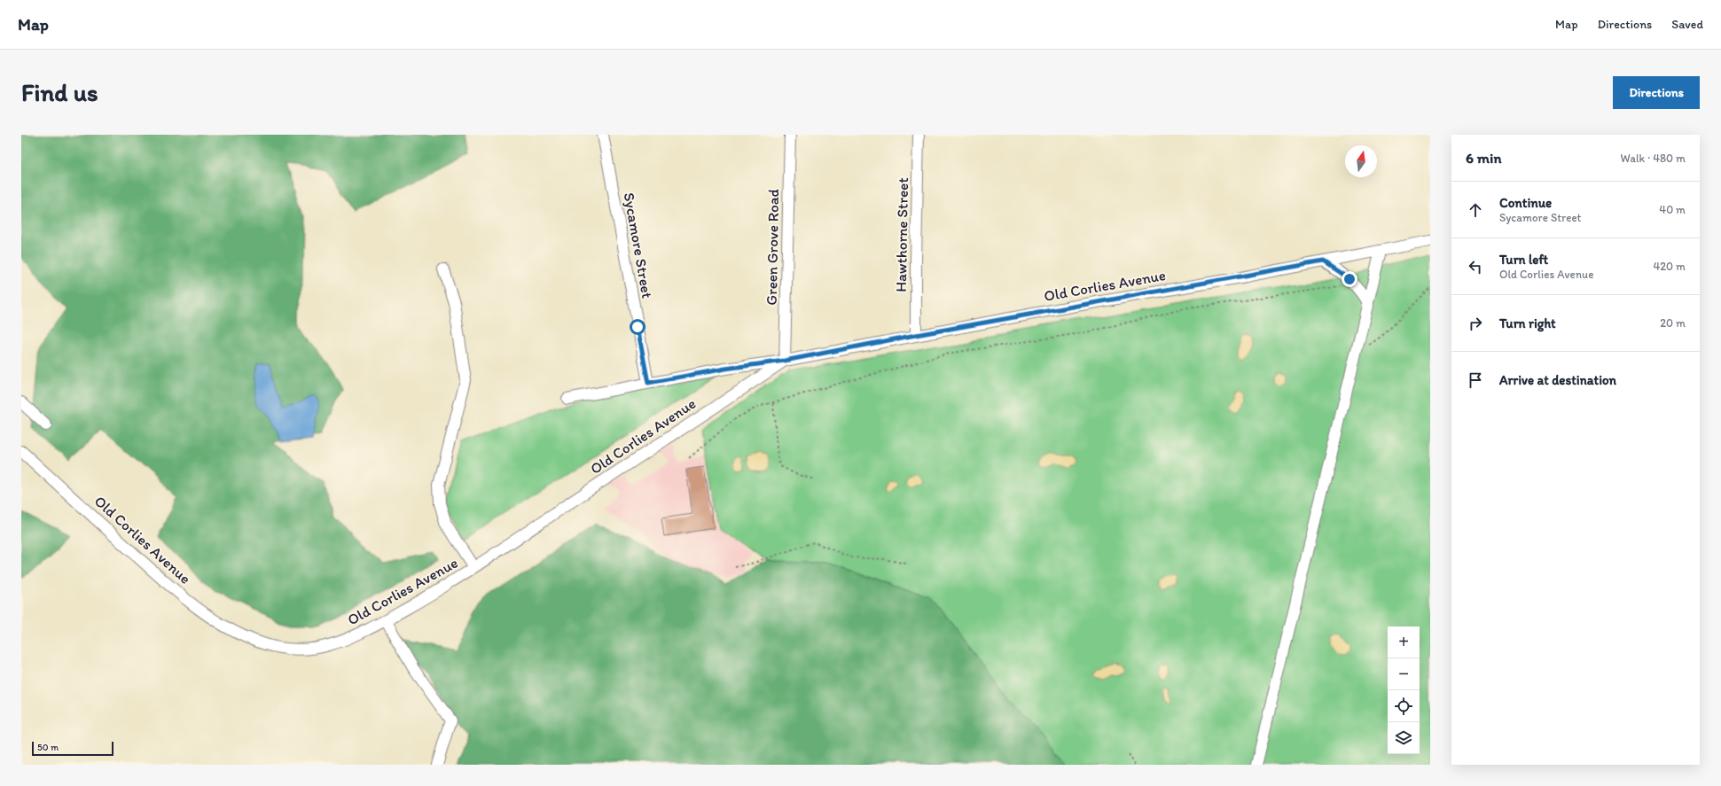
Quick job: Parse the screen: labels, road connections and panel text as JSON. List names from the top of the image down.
{
  "streets": {
    "street": [
      "Hawthorne Street",
      "Sycamore Street",
      "Green Grove Road",
      "Old Corlies Avenue"
    ]
  },
  "crossings": [
    ["Hawthorne Street", "Old Corlies Avenue"],
    ["Sycamore Street", "Old Corlies Avenue"],
    ["Green Grove Road", "Old Corlies Avenue"]
  ],
  "scale_bar": "50 m",
  "north": "top",
  "page": {
    "header": "Map",
    "nav": ["Map", "Directions", "Saved"],
    "buttons": "Directions",
    "title": "Find us",
    "heading": ["6 min", "Walk · 480 m"],
    "list": [
      ["Continue", "Sycamore Street", "40 m"],
      ["Turn left", "Old Corlies Avenue", "420 m"],
      ["Turn right", "20 m"],
      "Arrive at destination"
    ],
    "map_buttons": ["+", "−"],
    "scale": "50 m"
  }
}
